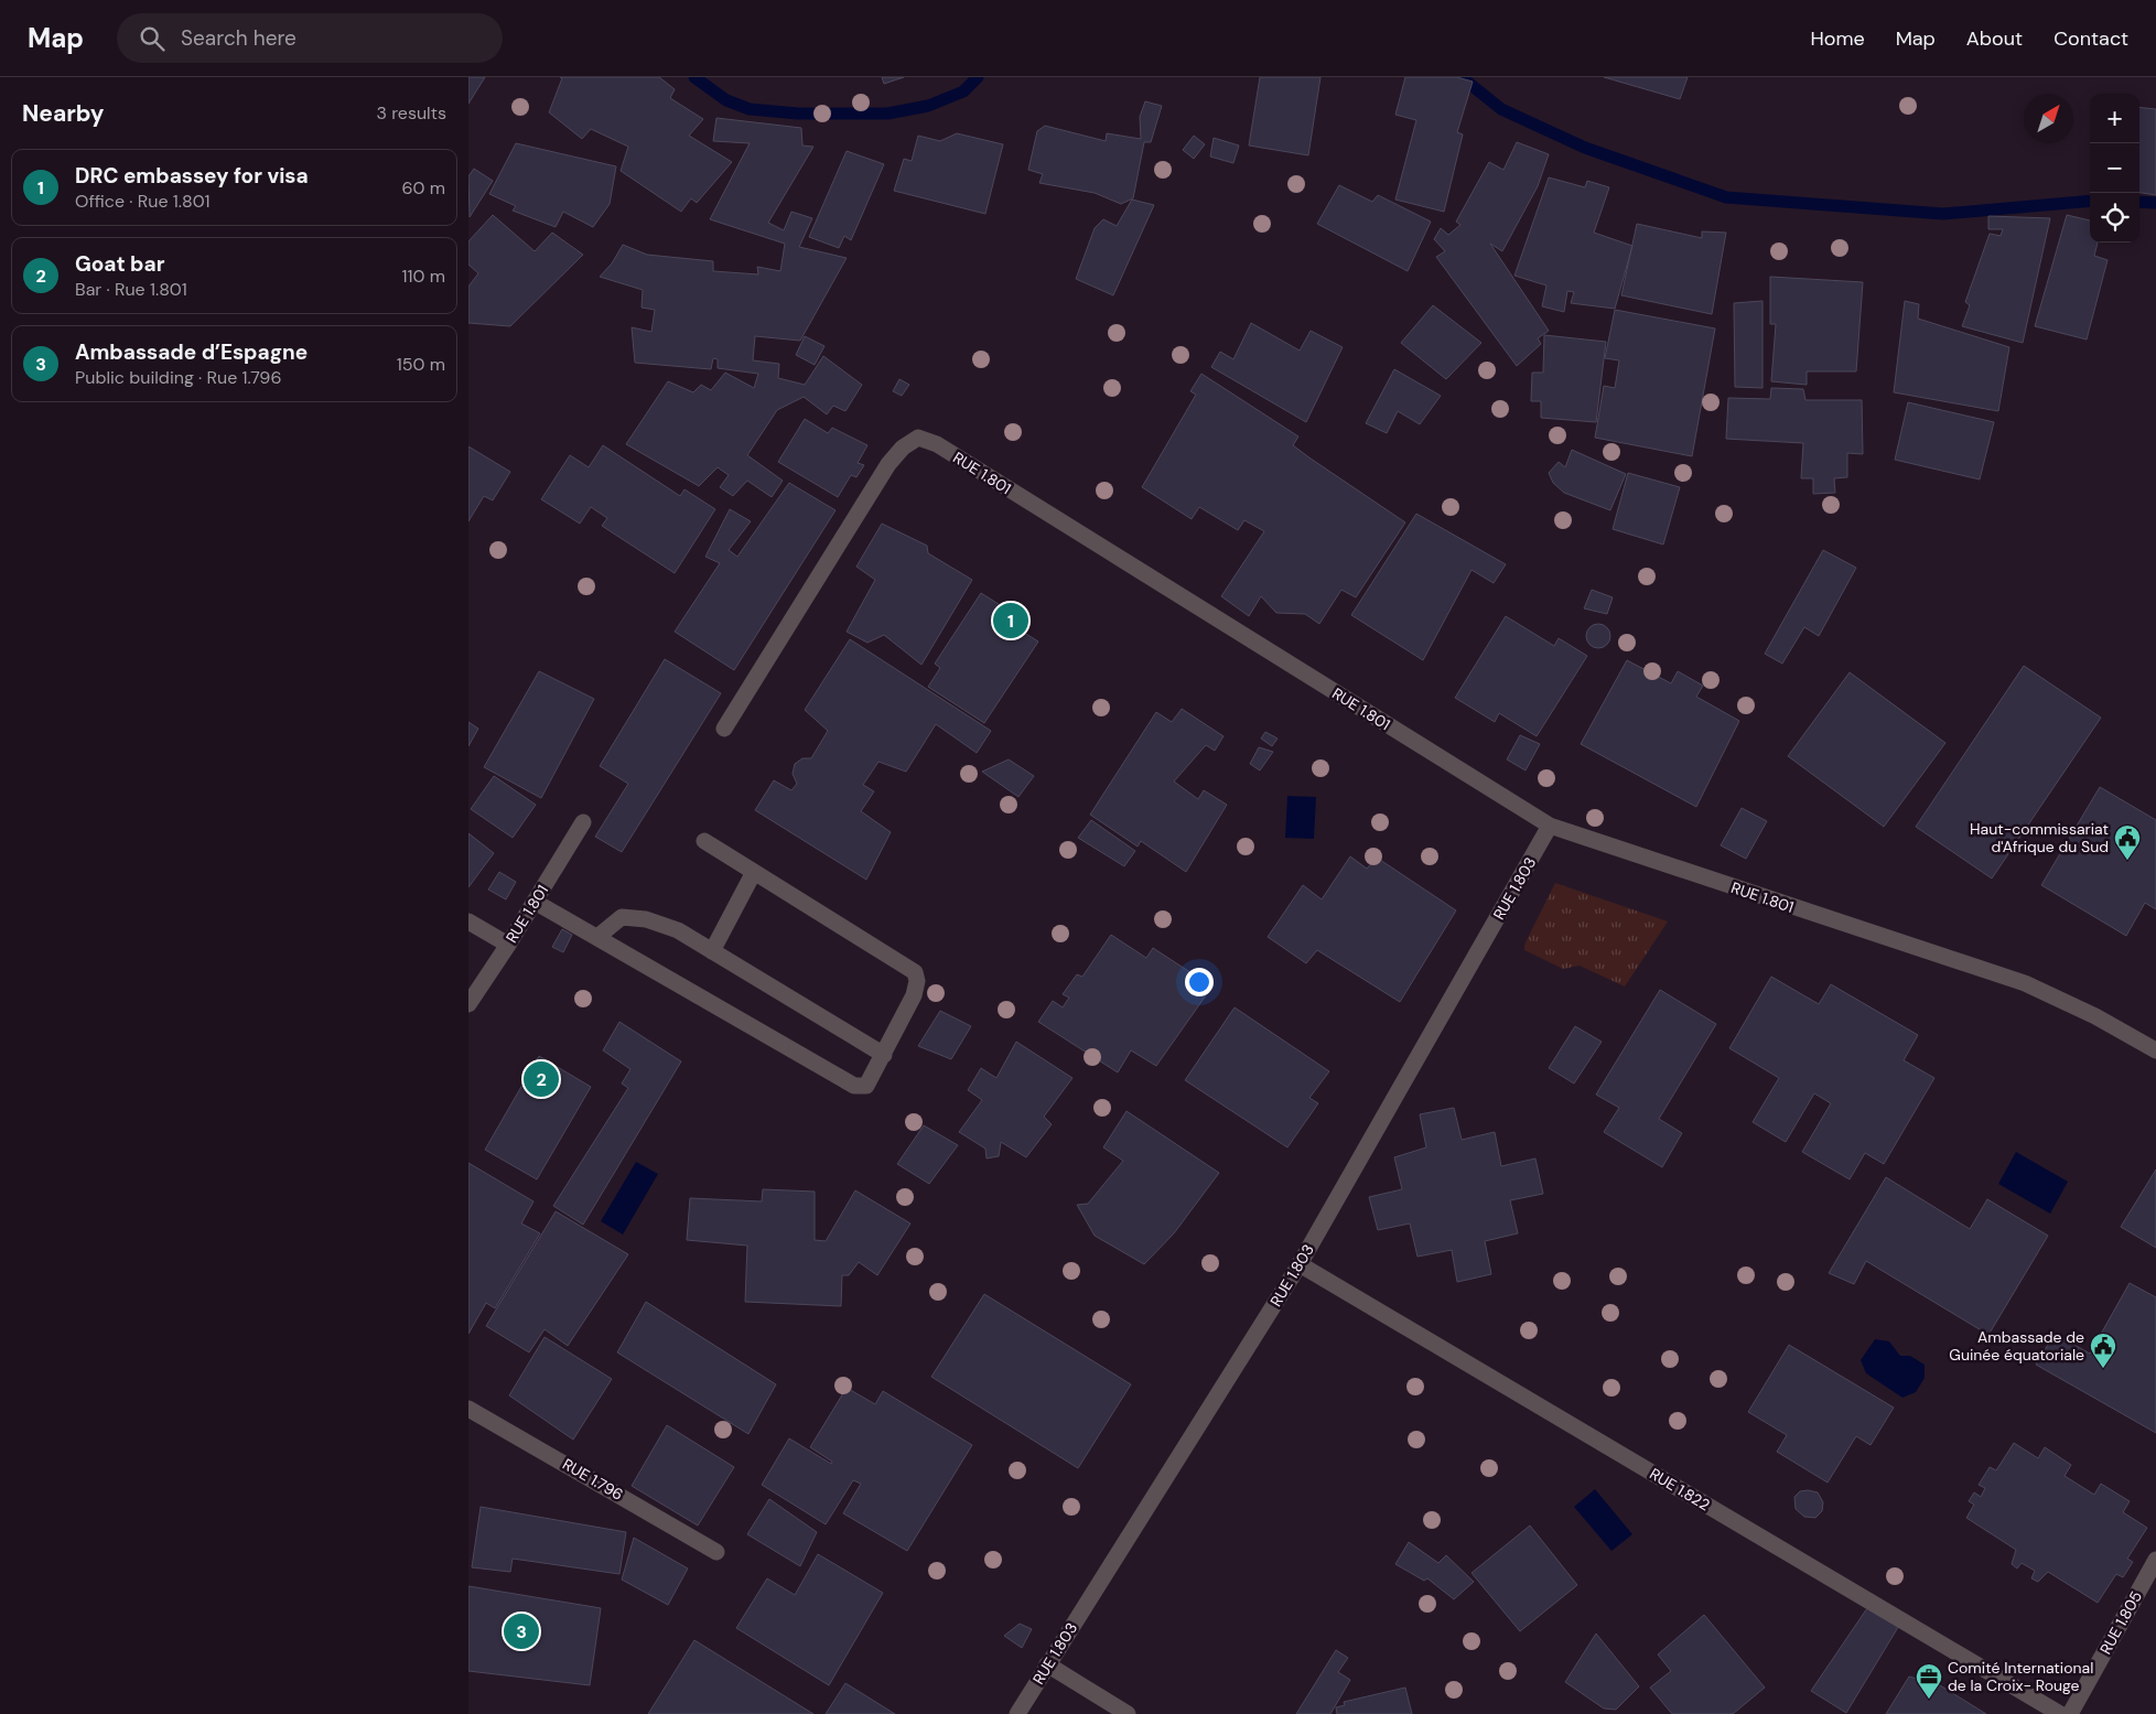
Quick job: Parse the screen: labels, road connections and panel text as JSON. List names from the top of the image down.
{
  "streets": {
    "street": [
      "RUE 1.801",
      "RUE 1.803",
      "RUE 1.796",
      "RUE 1.822",
      "RUE 1.805"
    ]
  },
  "crossings": [
    ["RUE 1.801", "RUE 1.803"],
    ["RUE 1.803", "RUE 1.822"]
  ],
  "places": {
    "public building": ["Haut-commissariat d'Afrique du Sud", "Ambassade de Guinée équatoriale"],
    "office": ["Comité International de la Croix- Rouge"]
  },
  "north": "top right",
  "page": {
    "header": "Map",
    "search": "Search here",
    "nav": [
      "Home",
      "Map",
      "About",
      "Contact"
    ],
    "heading": ["Nearby", "3 results"],
    "map_buttons": ["+", "−"],
    "list": [
      {
        "mark": "1",
        "name": "DRC embassey for visa",
        "note": "Office · Rue 1.801",
        "value": "60 m"
      },
      {
        "mark": "2",
        "name": "Goat bar",
        "note": "Bar · Rue 1.801",
        "value": "110 m"
      },
      {
        "mark": "3",
        "name": "Ambassade d’Espagne",
        "note": "Public building · Rue 1.796",
        "value": "150 m"
      }
    ],
    "pins": ["1", "2", "3"]
  }
}
